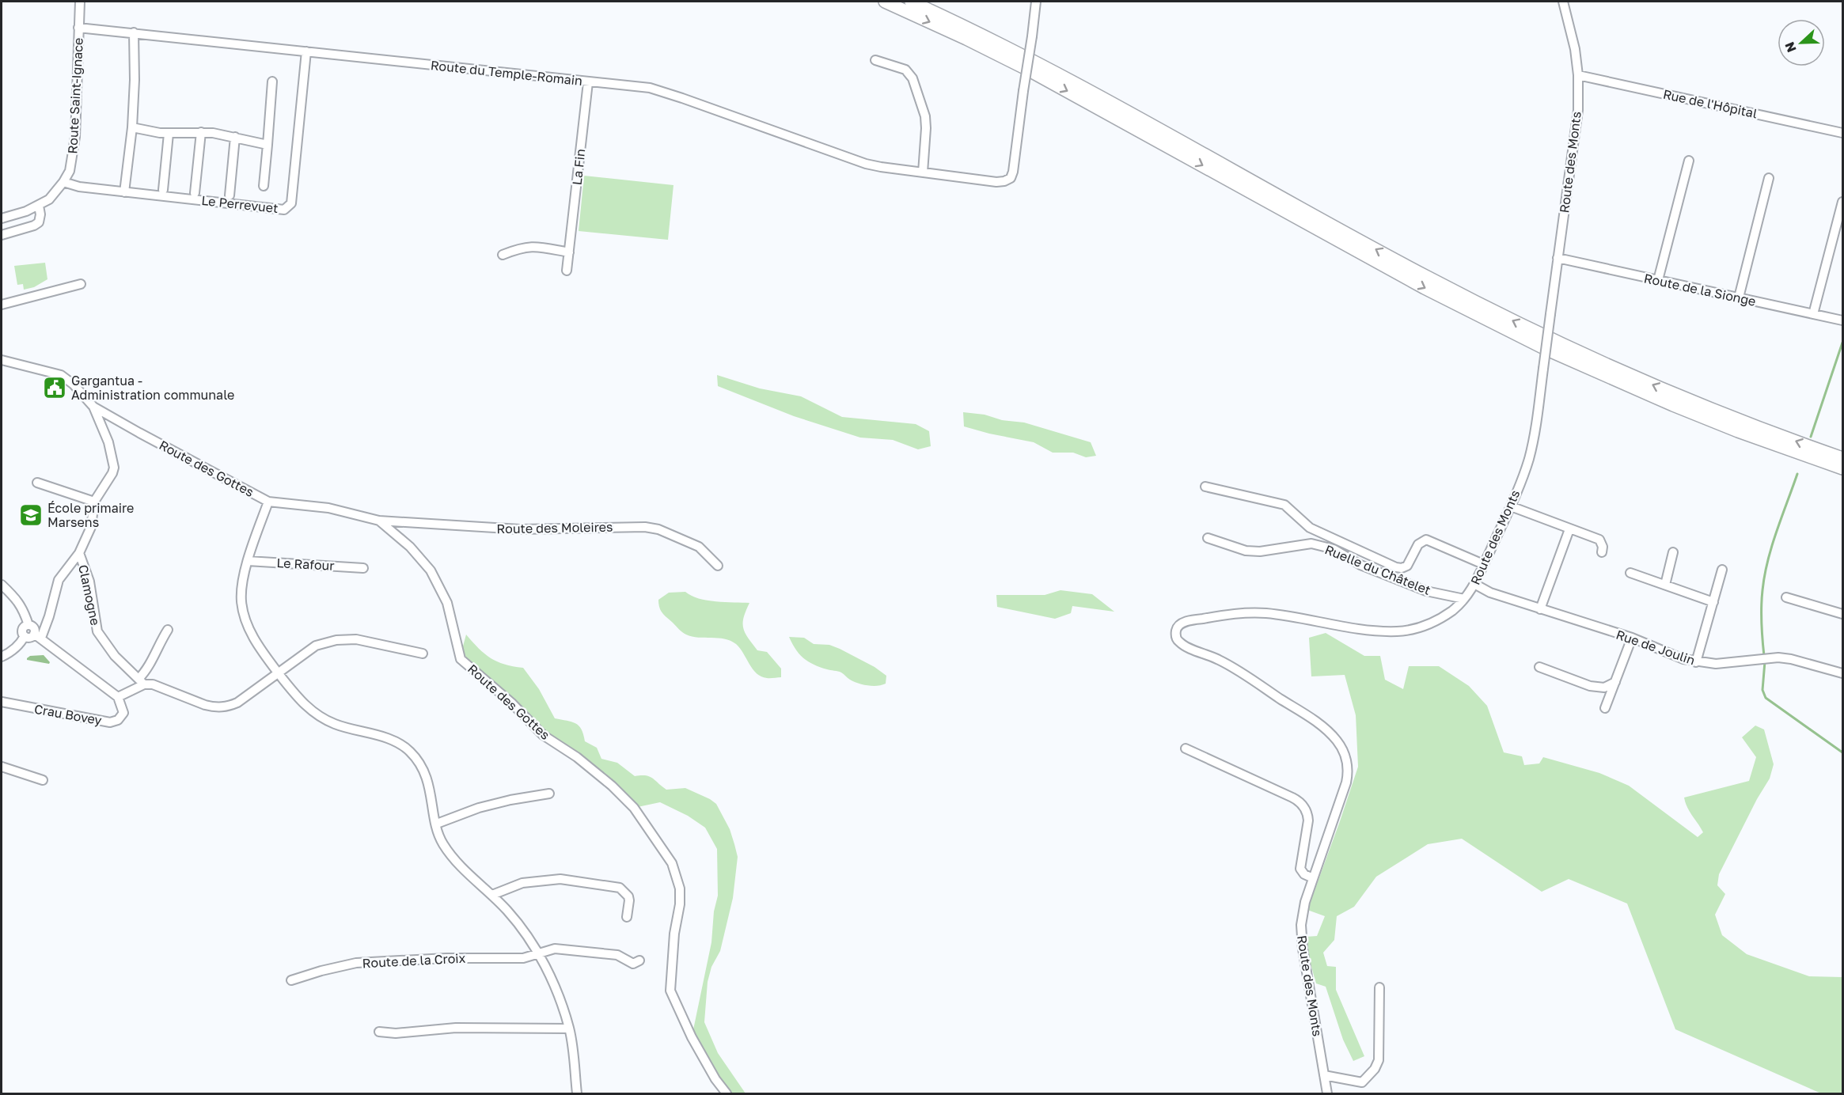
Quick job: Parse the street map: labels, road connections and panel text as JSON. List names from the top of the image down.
{
  "streets": {
    "street": [
      "Route du Temple-Romain",
      "Route Saint-Ignace",
      "Rue de l'Hôpital",
      "Route des Monts",
      "La Fin",
      "Le Perrevuet",
      "Route de la Sionge",
      "Route des Gottes",
      "Route des Moleires",
      "Le Rafour",
      "Ruelle du Châtelet",
      "Clamogne",
      "Rue de Joulin",
      "Crau Bovey",
      "Route de la Croix"
    ]
  },
  "crossings": [
    ["Route du Temple-Romain", "Route Saint-Ignace"],
    ["Route du Temple-Romain", "La Fin"],
    ["Route du Temple-Romain", "Le Perrevuet"],
    ["Route Saint-Ignace", "Le Perrevuet"],
    ["Rue de l'Hôpital", "Route des Monts"],
    ["Route des Monts", "Route de la Sionge"],
    ["Route des Monts", "Ruelle du Châtelet"],
    ["Route des Monts", "Rue de Joulin"],
    ["Route des Gottes", "Route des Moleires"]
  ],
  "places": {
    "public building": ["Gargantua - Administration communale"],
    "school or university": ["École primaire Marsens"]
  },
  "north": "left"
}
